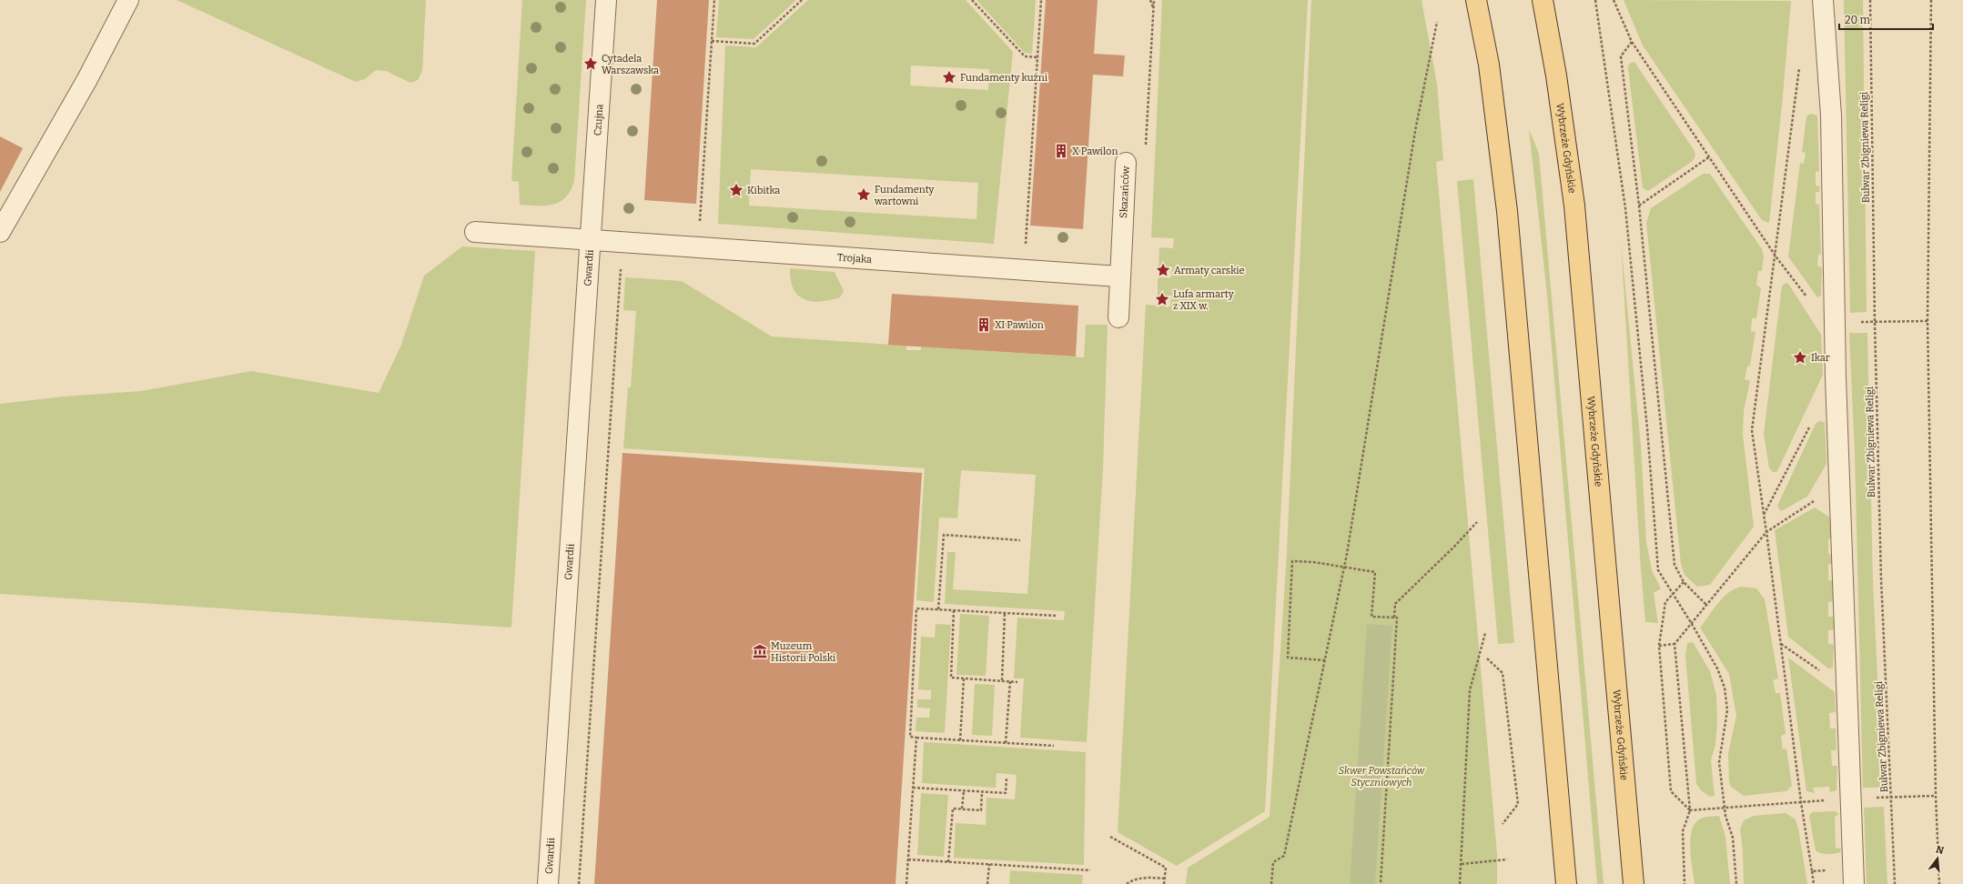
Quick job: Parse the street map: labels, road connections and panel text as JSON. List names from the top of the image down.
{
  "streets": {
    "main road": ["Wybrzeże Gdyńskie"],
    "street": [
      "Czujna",
      "Skazańców",
      "Trojaka",
      "Gwardii"
    ],
    "path": ["Bulwar Zbigniewa Religi"]
  },
  "crossings": [
    ["Czujna", "Trojaka"],
    ["Czujna", "Gwardii"],
    ["Skazańców", "Trojaka"],
    ["Trojaka", "Gwardii"]
  ],
  "parks": ["Skwer Powstańców Styczniowych"],
  "places": {
    "place": [
      "Cytadela Warszawska",
      "Fundamenty kuźni",
      "Kibitka",
      "Fundamenty wartowni",
      "Armaty carskie",
      "Lufa armarty z XIX w.",
      "Ikar"
    ],
    "building": ["X Pawilon", "XI Pawilon"],
    "museum": ["Muzeum Historii Polski"]
  },
  "scale_bar": "20 m",
  "north": "top"
}
